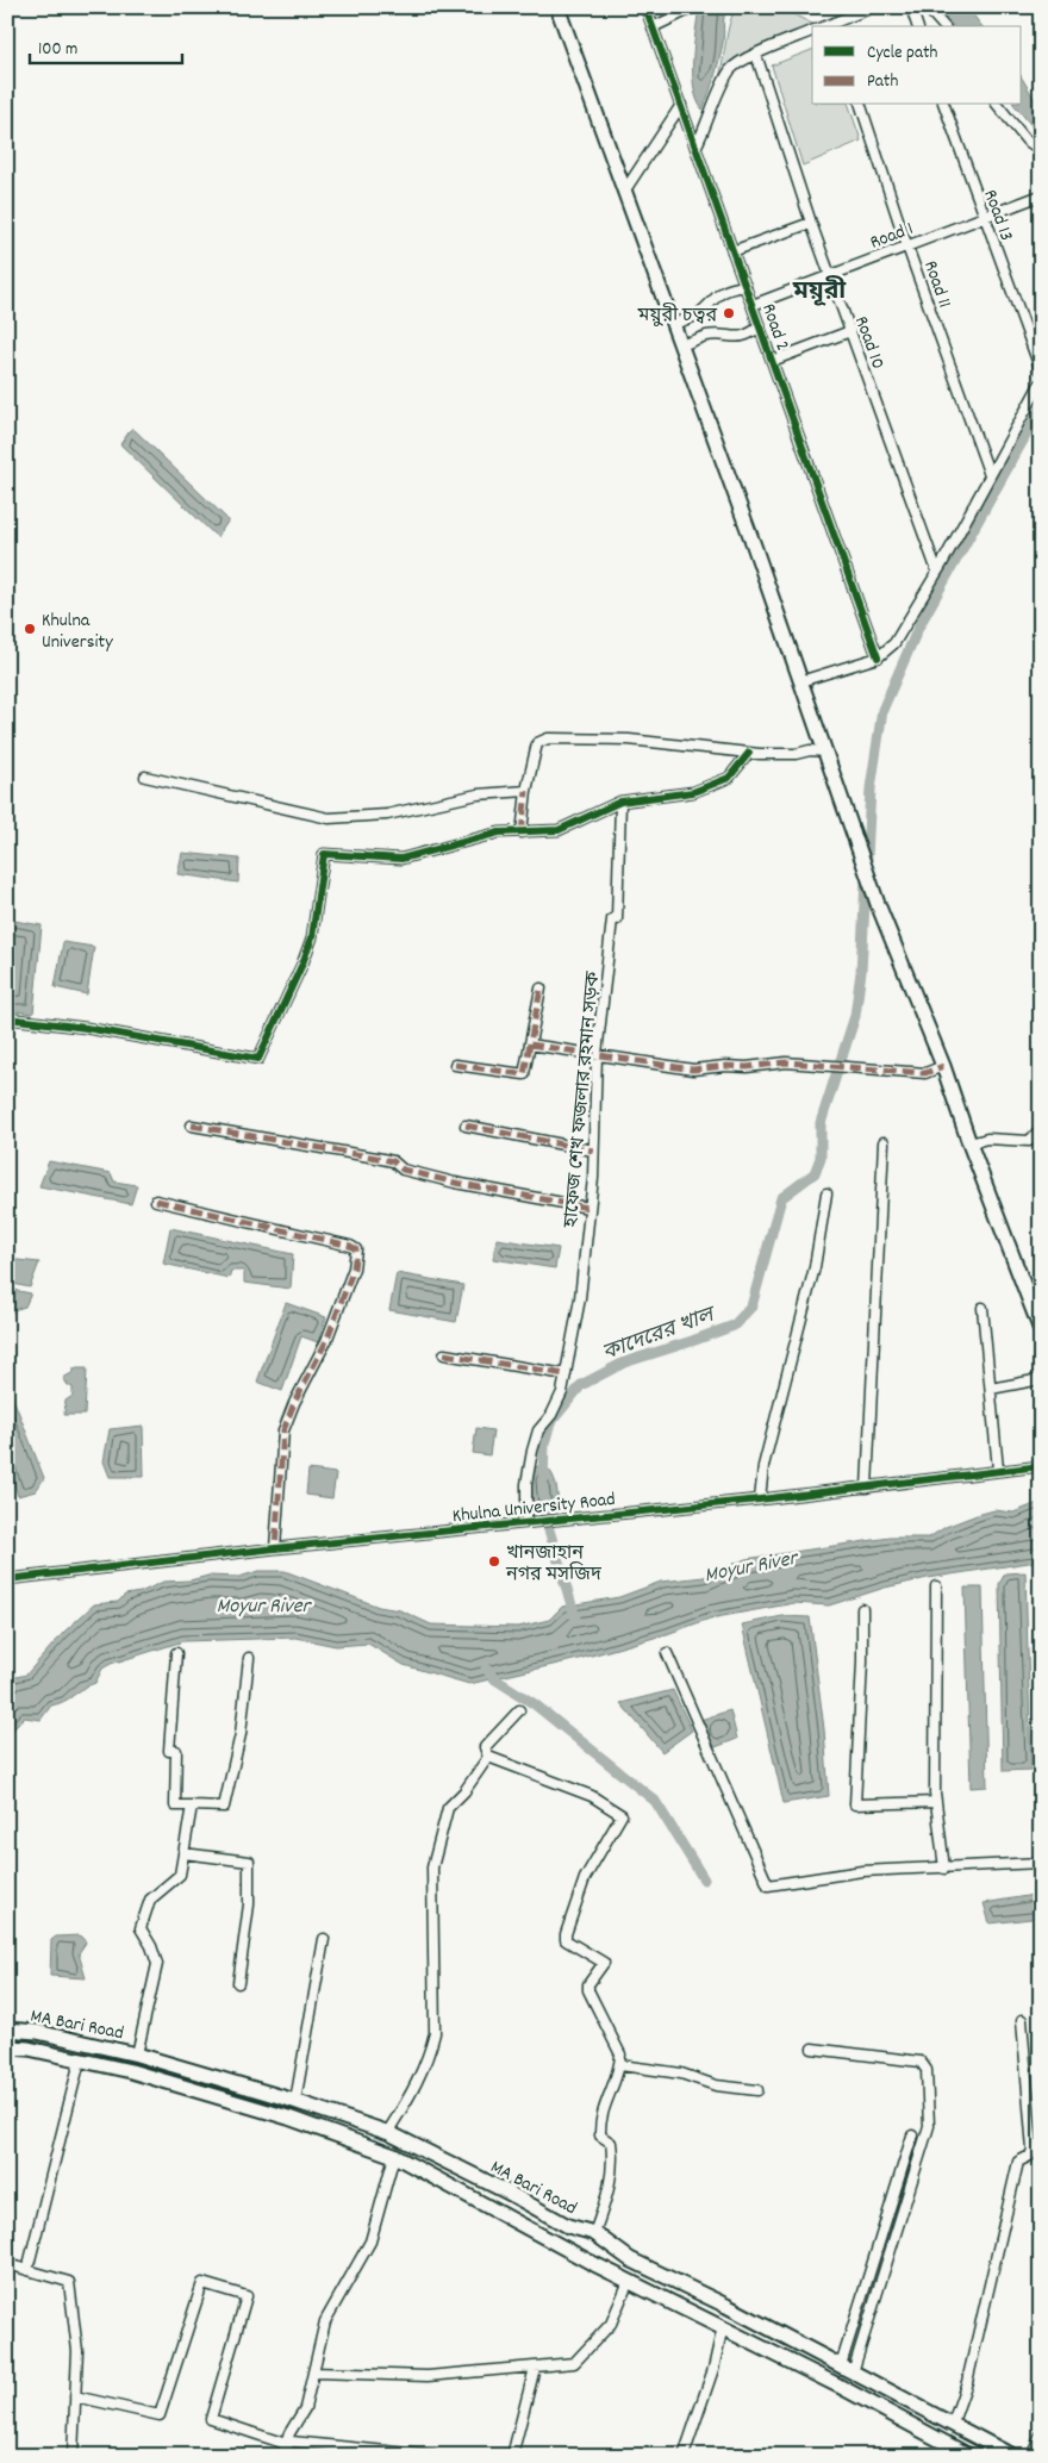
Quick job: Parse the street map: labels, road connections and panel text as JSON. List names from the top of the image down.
{
  "streets": {
    "main road": ["MA Bari Road"],
    "street": [
      "Road 13",
      "Road 1",
      "Road 11",
      "Road 2",
      "Road 10",
      "হাফেজ শেখ ফজলার রহমান সড়ক",
      "Khulna University Road"
    ]
  },
  "crossings": [
    ["Road 13", "Road 1"],
    ["Road 1", "Road 11"],
    ["Road 1", "Road 2"],
    ["Road 1", "Road 10"],
    ["হাফেজ শেখ ফজলার রহমান সড়ক", "Khulna University Road"]
  ],
  "districts": ["ময়ূরী"],
  "water": ["কাদেরের খাল", "Moyur River"],
  "places": ["ময়ুরী চত্বর", "Khulna University", "খানজাহান নগর মসজিদ"],
  "legend": ["Cycle path", "Path"],
  "scale_bar": "100 m"
}
